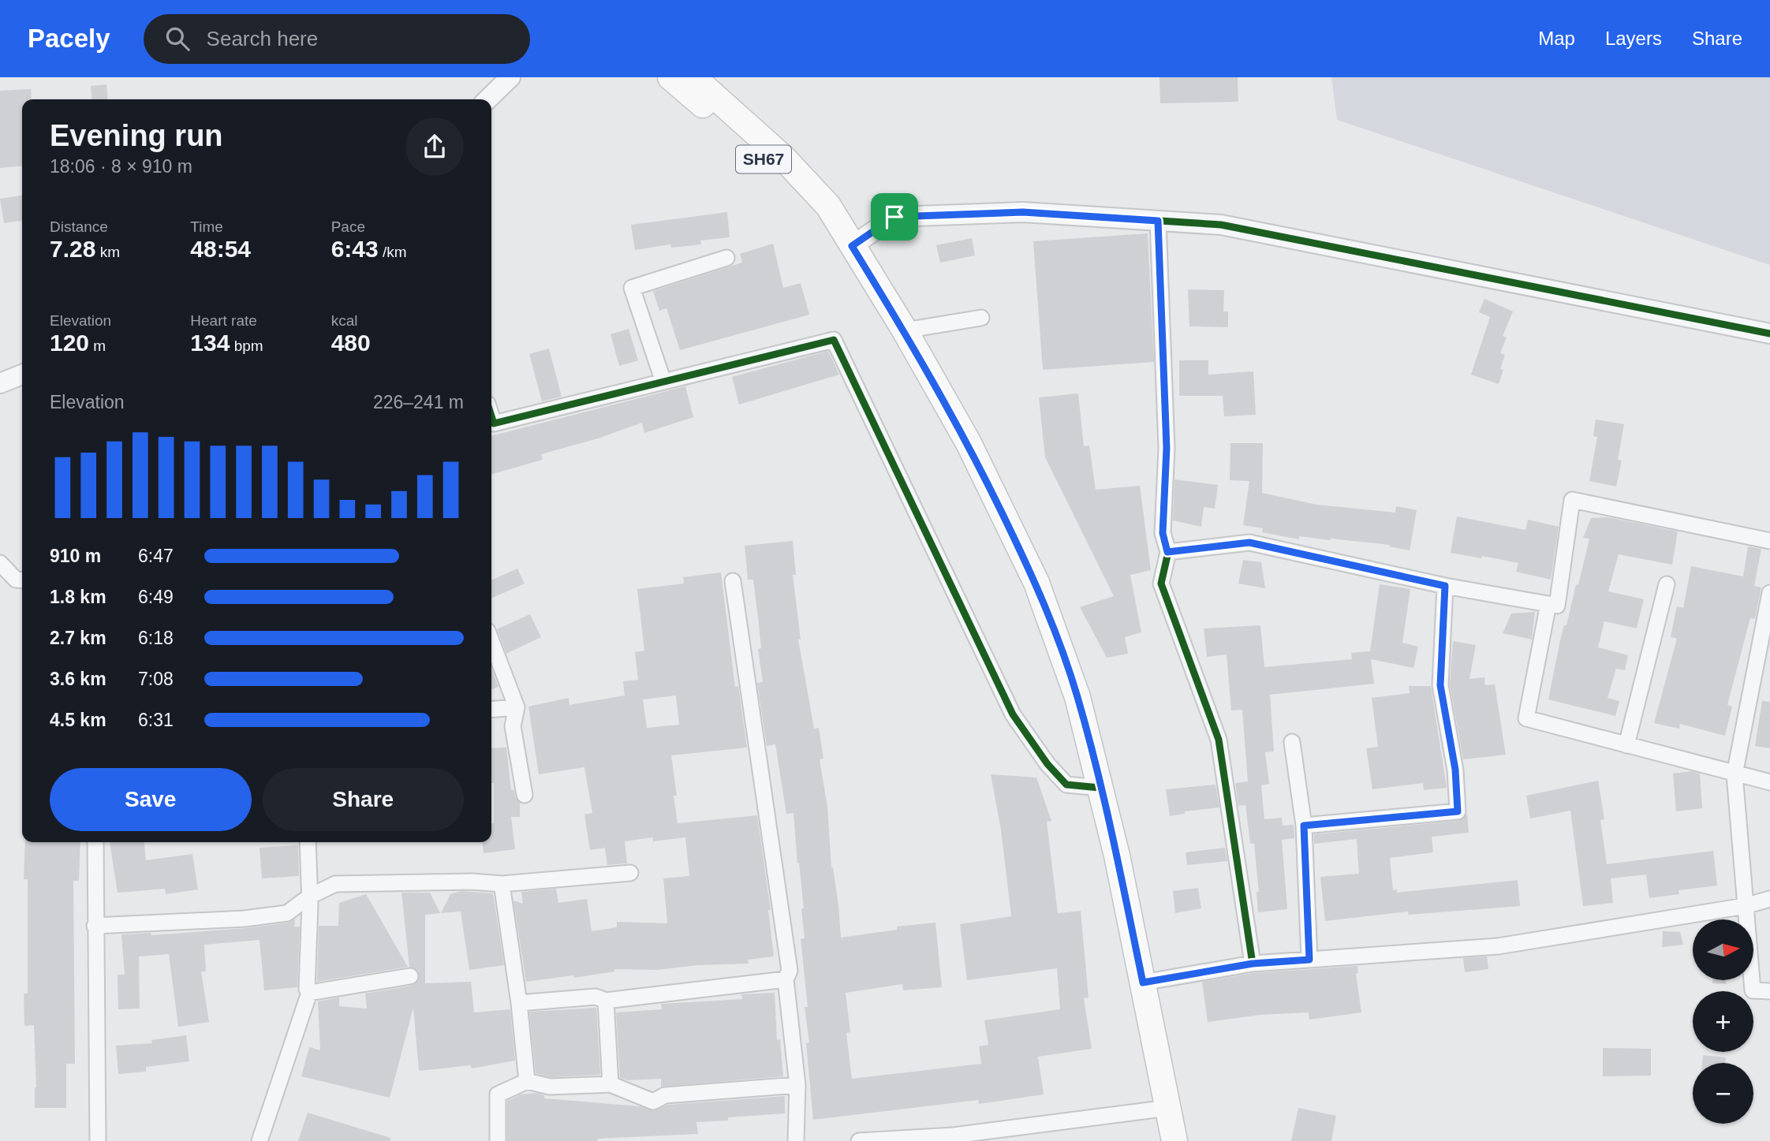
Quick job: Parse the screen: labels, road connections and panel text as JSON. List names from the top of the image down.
{
  "streets": {
    "main road": ["SH67"]
  },
  "north": "right",
  "page": {
    "header": "Pacely",
    "search": "Search here",
    "nav": ["Map", "Layers", "Share"],
    "heading": ["Evening run", "18:06 · 8 × 910 m"],
    "stats": [
      ["Distance", "7.28 km"],
      ["Time", "48:54"],
      ["Pace", "6:43 /km"],
      ["Elevation", "120 m"],
      ["Heart rate", "134 bpm"],
      ["kcal", "480"]
    ],
    "chart": ["Elevation", "226–241 m"],
    "list": [
      {
        "name": "910 m",
        "note": "6:47"
      },
      {
        "name": "1.8 km",
        "note": "6:49"
      },
      {
        "name": "2.7 km",
        "note": "6:18"
      },
      {
        "name": "3.6 km",
        "note": "7:08"
      },
      {
        "name": "4.5 km",
        "note": "6:31"
      }
    ],
    "buttons": ["Save", "Share"],
    "map_buttons": ["+", "−"]
  }
}
